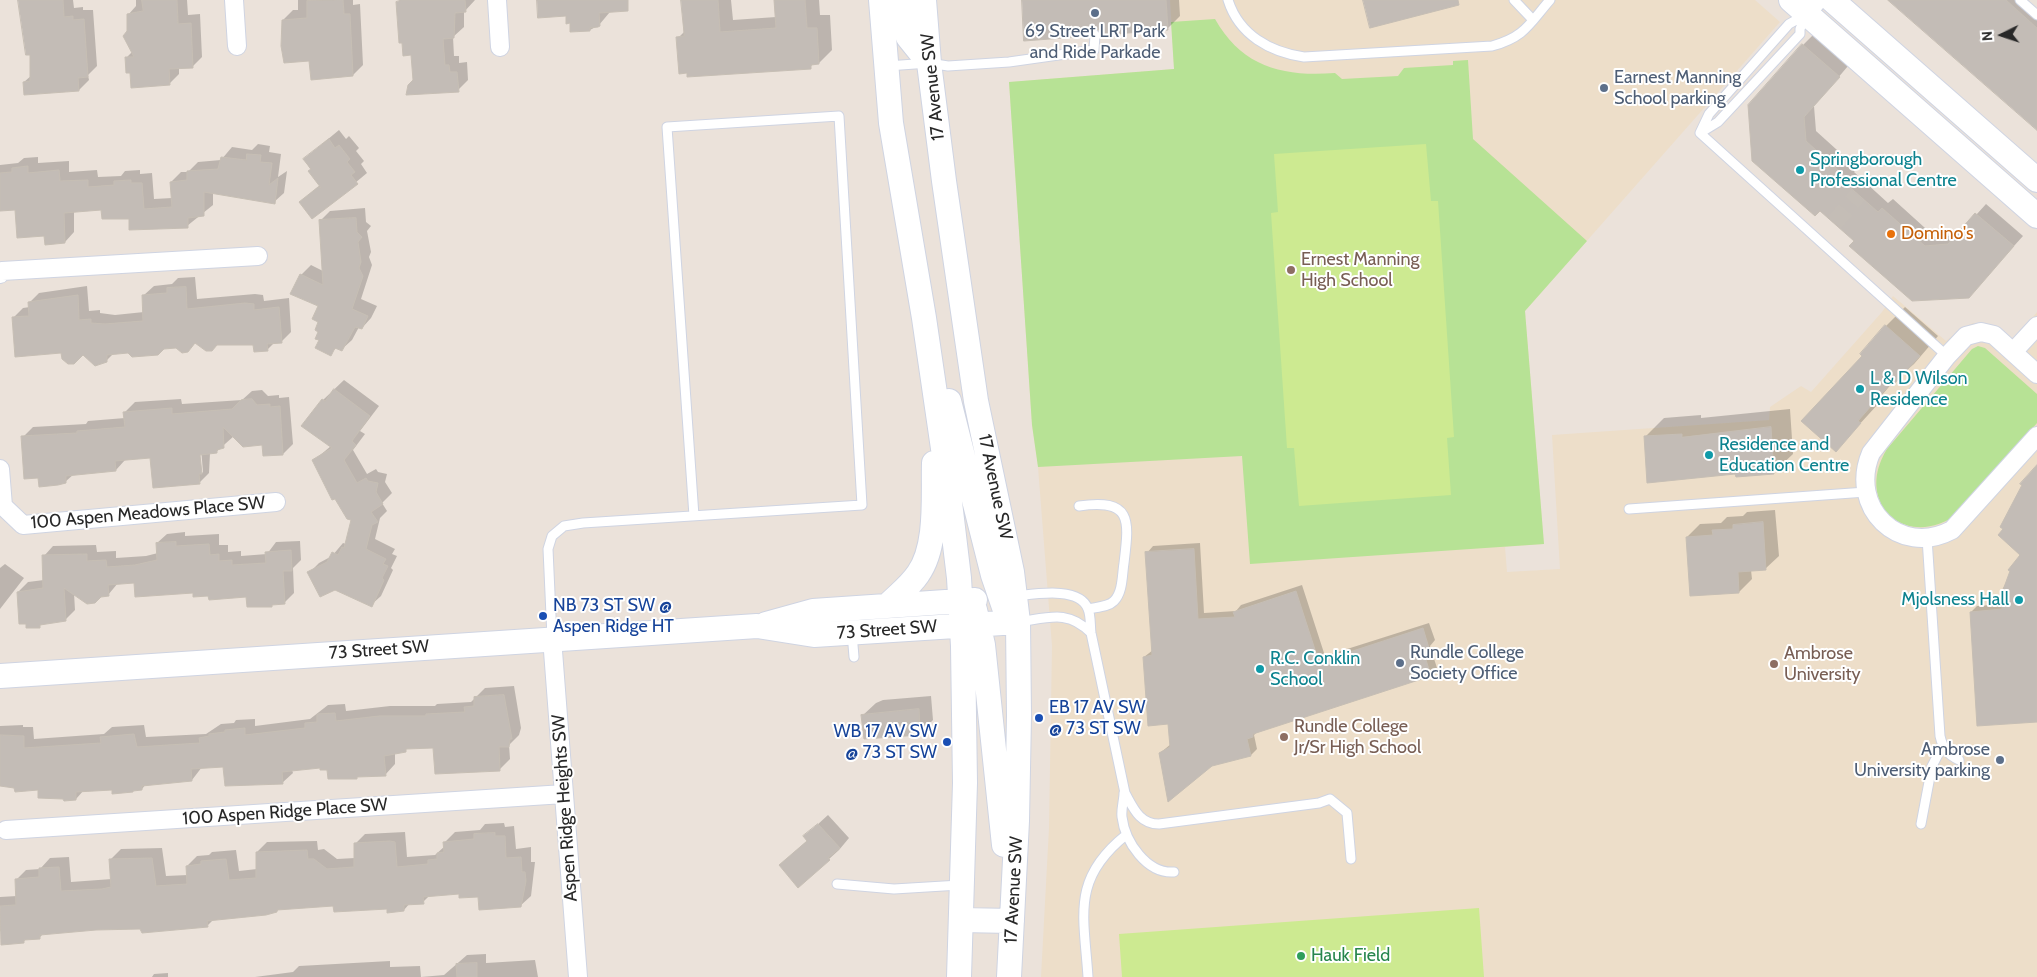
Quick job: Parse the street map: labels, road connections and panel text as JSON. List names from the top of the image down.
{
  "streets": {
    "main road": ["17 Avenue SW", "73 Street SW"],
    "street": ["100 Aspen Meadows Place SW", "Aspen Ridge Heights SW", "100 Aspen Ridge Place SW"]
  },
  "crossings": [
    ["17 Avenue SW", "73 Street SW"],
    ["73 Street SW", "Aspen Ridge Heights SW"],
    ["Aspen Ridge Heights SW", "100 Aspen Ridge Place SW"]
  ],
  "places": [
    "69 Street LRT Park and Ride Parkade",
    "Earnest Manning School parking",
    "Springborough Professional Centre",
    "Domino's",
    "Ernest Manning High School",
    "L & D Wilson Residence",
    "Residence and Education Centre",
    "Mjolsness Hall",
    "NB 73 ST SW @ Aspen Ridge HT",
    "Rundle College Society Office",
    "Ambrose University",
    "R.C. Conklin School",
    "EB 17 AV SW @ 73 ST SW",
    "Rundle College Jr/Sr High School",
    "WB 17 AV SW @ 73 ST SW",
    "Ambrose University parking",
    "Hauk Field"
  ],
  "north": "left"
}
